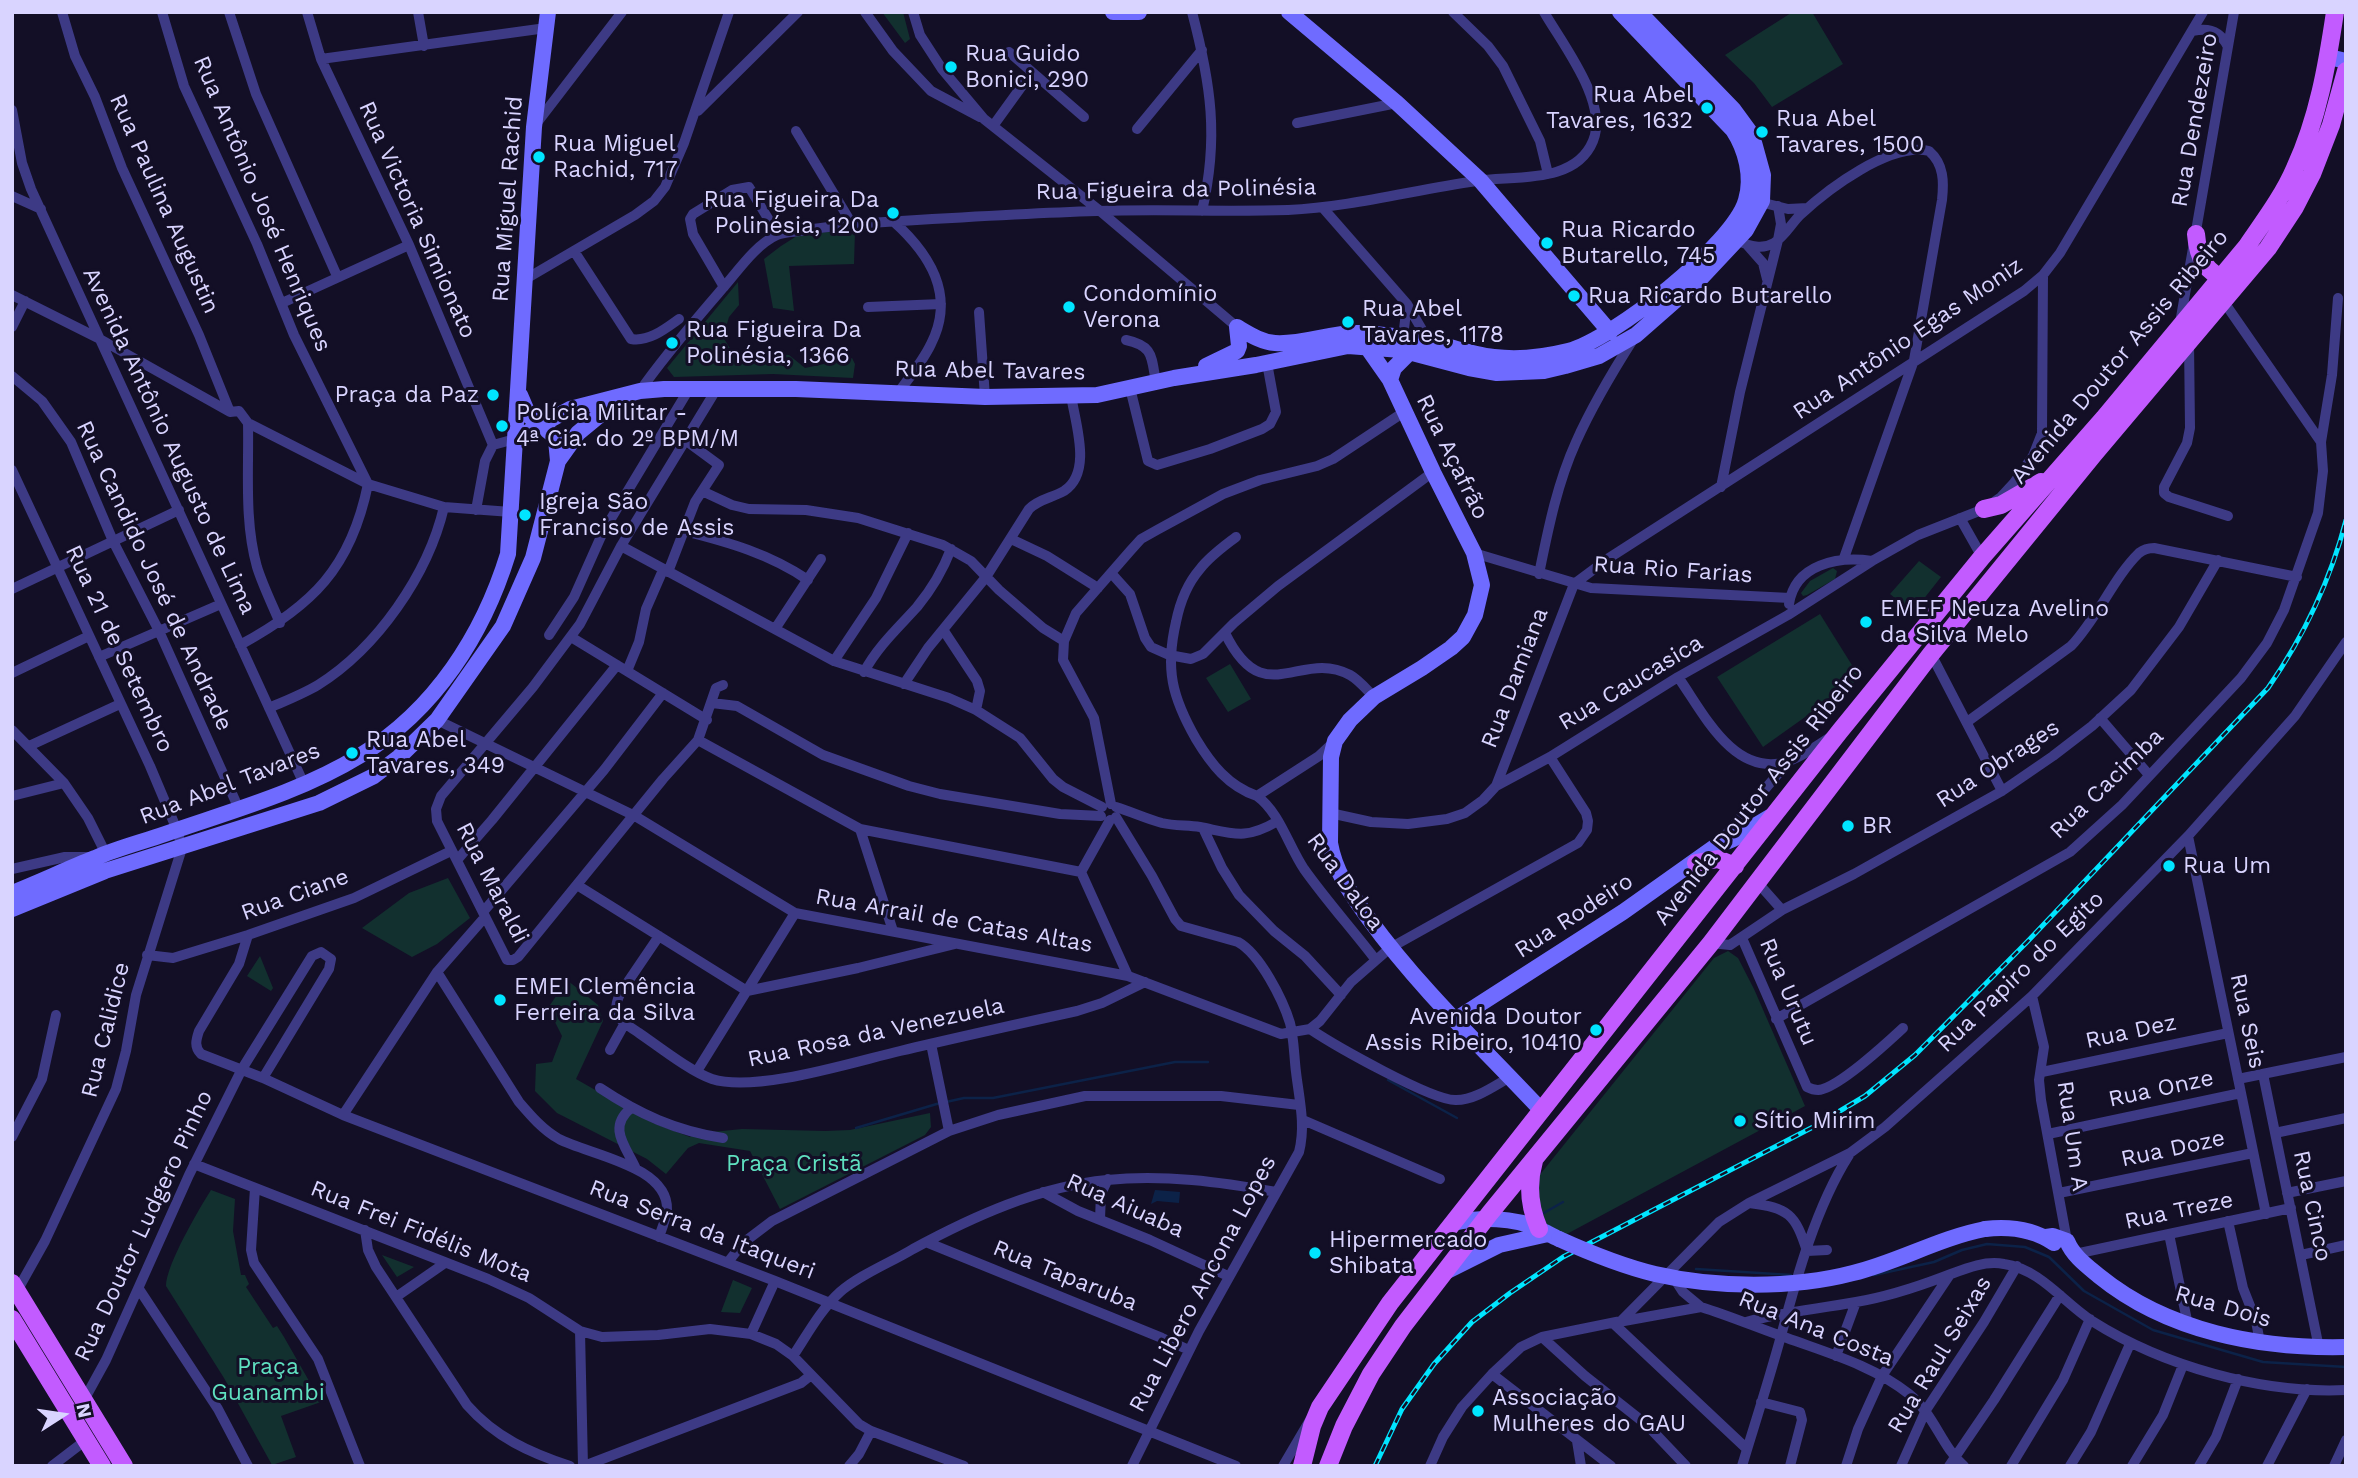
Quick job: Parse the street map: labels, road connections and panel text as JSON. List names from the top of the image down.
{
  "streets": {
    "main road": ["Avenida Doutor Assis Ribeiro"],
    "street": [
      "Rua Dendezeiro",
      "Rua Figueira da Polinésia",
      "Rua Miguel Rachid",
      "Rua Paulina Augustin",
      "Rua Antônio José Henriques",
      "Rua Victoria Simionato",
      "Rua Antônio Egas Moniz",
      "Rua Abel Tavares",
      "Avenida Antônio Augusto de Lima",
      "Rua Açafrão",
      "Rua Rio Farias",
      "Rua Candido José de Andrade",
      "Rua 21 de Setembro",
      "Rua Damiana",
      "Rua Caucasica",
      "Rua Obrages",
      "Rua Cacimba",
      "Rua Daloa",
      "Rua Maraldi",
      "Rua Ciane",
      "Rua Rodeiro",
      "Rua Arrail de Catas Altas",
      "Rua Papiro do Egito",
      "Rua Urutu",
      "Rua Seis",
      "Rua Calidice",
      "Rua Dez",
      "Rua Rosa da Venezuela",
      "Rua Onze",
      "Rua Um A",
      "Rua Doze",
      "Rua Aiuaba",
      "Rua Cinco",
      "Rua Treze",
      "Rua Doutor Ludgero Pinho",
      "Rua Serra da Itaqueri",
      "Rua Frei Fidélis Mota",
      "Rua Taparuba",
      "Rua Libero Ancona Lopes",
      "Rua Dois",
      "Rua Ana Costa",
      "Rua Raul Seixas"
    ]
  },
  "crossings": [
    ["Rua Dendezeiro", "Avenida Doutor Assis Ribeiro"],
    ["Rua Figueira da Polinésia", "Rua Abel Tavares"],
    ["Rua Miguel Rachid", "Rua Abel Tavares"],
    ["Rua Antônio Egas Moniz", "Rua Rio Farias"],
    ["Rua Antônio Egas Moniz", "Rua Damiana"],
    ["Avenida Doutor Assis Ribeiro", "Rua Rodeiro"],
    ["Avenida Doutor Assis Ribeiro", "Rua Urutu"],
    ["Avenida Doutor Assis Ribeiro", "Rua Dois"],
    ["Rua Abel Tavares", "Avenida Antônio Augusto de Lima"],
    ["Rua Abel Tavares", "Rua Açafrão"],
    ["Rua Abel Tavares", "Rua Candido José de Andrade"],
    ["Rua Abel Tavares", "Rua 21 de Setembro"],
    ["Rua Abel Tavares", "Rua Maraldi"],
    ["Rua Abel Tavares", "Rua Arrail de Catas Altas"],
    ["Rua Abel Tavares", "Rua Calidice"],
    ["Rua Açafrão", "Rua Rio Farias"],
    ["Rua Rio Farias", "Rua Damiana"],
    ["Rua 21 de Setembro", "Rua Calidice"],
    ["Rua Damiana", "Rua Caucasica"],
    ["Rua Obrages", "Rua Urutu"],
    ["Rua Cacimba", "Rua Urutu"],
    ["Rua Maraldi", "Rua Ciane"],
    ["Rua Maraldi", "Rua Arrail de Catas Altas"],
    ["Rua Ciane", "Rua Calidice"],
    ["Rua Ciane", "Rua Serra da Itaqueri"],
    ["Rua Arrail de Catas Altas", "Rua Rosa da Venezuela"],
    ["Rua Arrail de Catas Altas", "Rua Libero Ancona Lopes"],
    ["Rua Papiro do Egito", "Rua Seis"],
    ["Rua Papiro do Egito", "Rua Um A"],
    ["Rua Papiro do Egito", "Rua Ana Costa"],
    ["Rua Seis", "Rua Dez"],
    ["Rua Seis", "Rua Onze"],
    ["Rua Seis", "Rua Doze"],
    ["Rua Seis", "Rua Treze"],
    ["Rua Dez", "Rua Um A"],
    ["Rua Onze", "Rua Um A"],
    ["Rua Um A", "Rua Doze"],
    ["Rua Um A", "Rua Treze"],
    ["Rua Um A", "Rua Dois"],
    ["Rua Aiuaba", "Rua Libero Ancona Lopes"],
    ["Rua Cinco", "Rua Treze"],
    ["Rua Cinco", "Rua Dois"],
    ["Rua Treze", "Rua Dois"],
    ["Rua Doutor Ludgero Pinho", "Rua Serra da Itaqueri"],
    ["Rua Doutor Ludgero Pinho", "Rua Frei Fidélis Mota"],
    ["Rua Serra da Itaqueri", "Rua Libero Ancona Lopes"],
    ["Rua Taparuba", "Rua Libero Ancona Lopes"],
    ["Rua Ana Costa", "Rua Raul Seixas"]
  ],
  "parks": ["Praça Cristã", "Praça Guanambi"],
  "places": [
    "Rua Guido Bonici, 290",
    "Rua Abel Tavares, 1632",
    "Rua Abel Tavares, 1500",
    "Rua Miguel Rachid, 717",
    "Rua Figueira Da Polinésia, 1200",
    "Rua Ricardo Butarello, 745",
    "Rua Ricardo Butarello",
    "Condomínio Verona",
    "Rua Abel Tavares, 1178",
    "Rua Figueira Da Polinésia, 1366",
    "Praça da Paz",
    "Polícia Militar - 4ª Cia. do 2º BPM/M",
    "Igreja São Franciso de Assis",
    "EMEF Neuza Avelino da Silva Melo",
    "Rua Abel Tavares, 349",
    "BR",
    "Rua Um",
    "EMEI Clemência Ferreira da Silva",
    "Avenida Doutor Assis Ribeiro, 10410",
    "Sítio Mirim",
    "Hipermercado Shibata",
    "Associação Mulheres do GAU"
  ],
  "north": "right"
}
